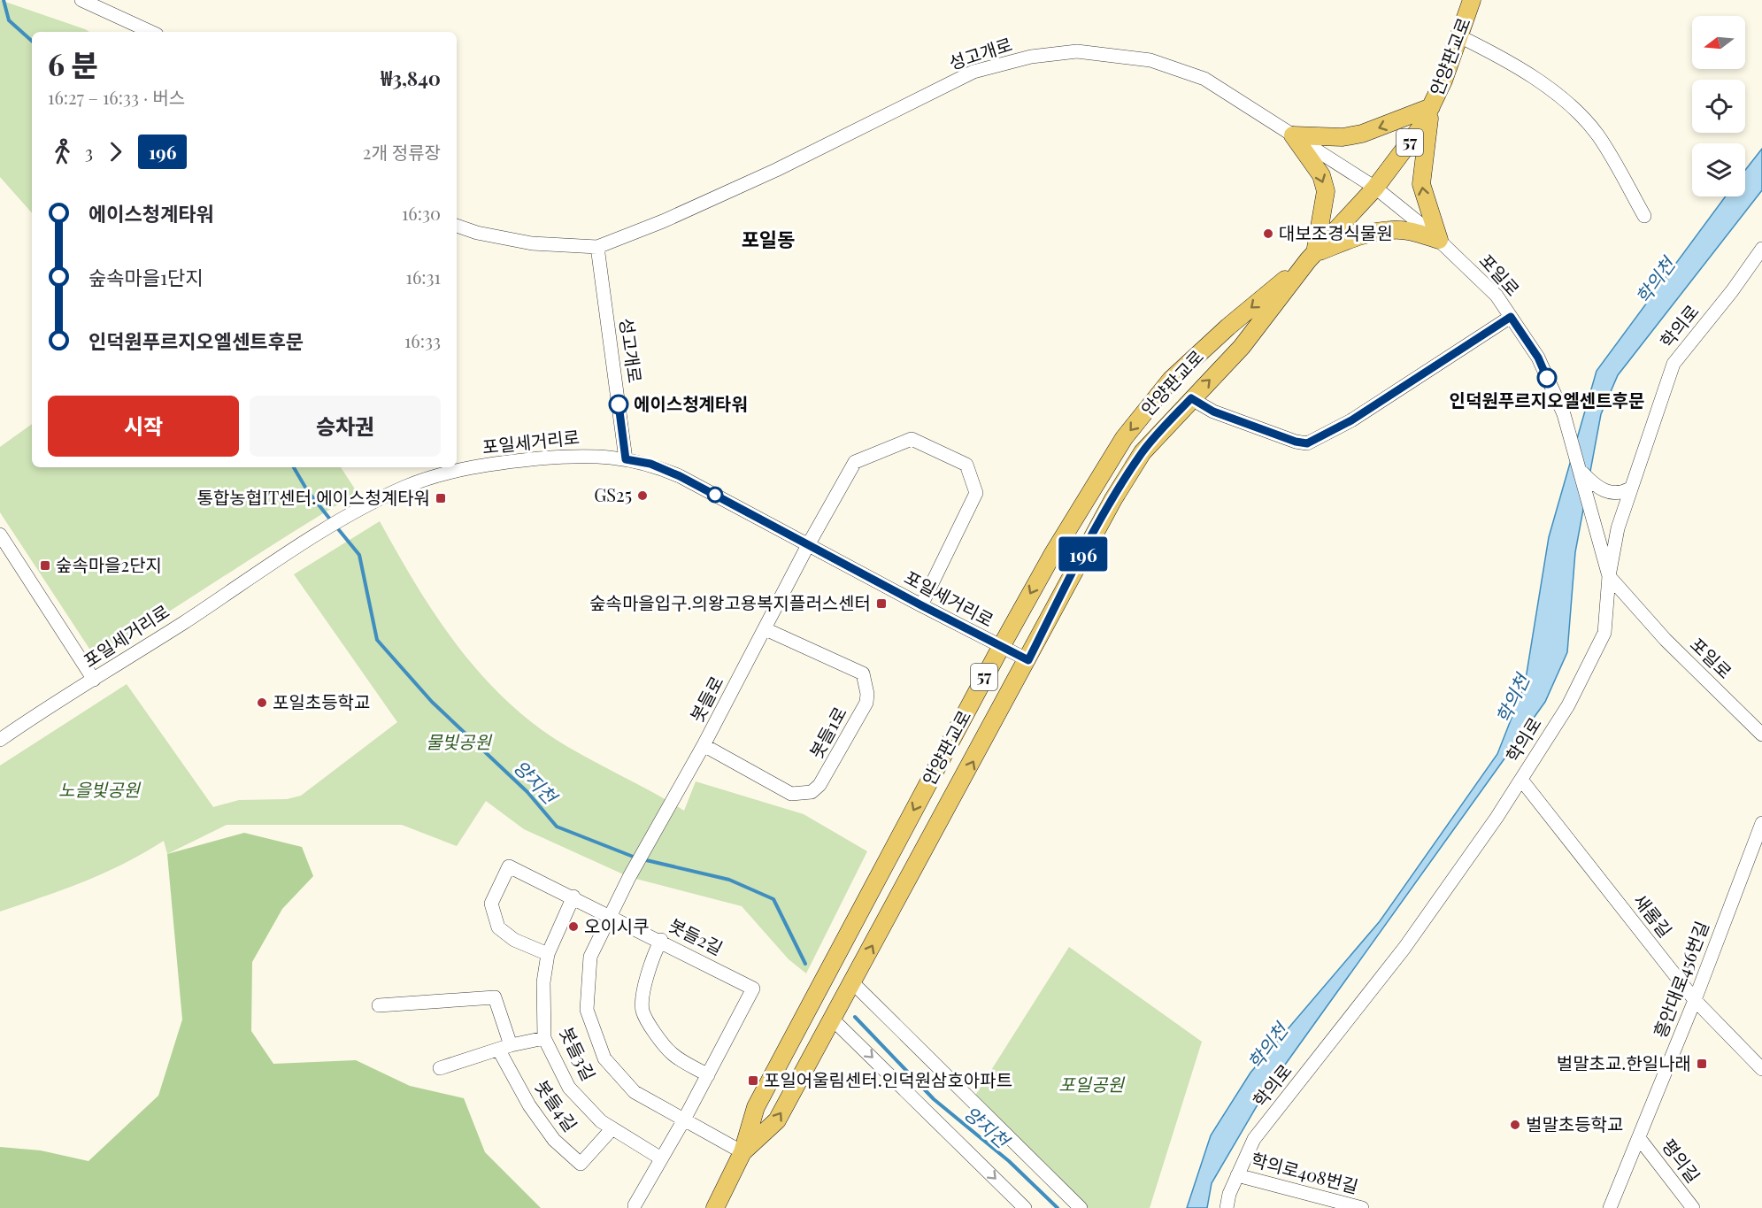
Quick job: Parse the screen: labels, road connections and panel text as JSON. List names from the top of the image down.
{
  "streets": {
    "main road": ["안양판교로", "57"],
    "street": [
      "성고개로",
      "포일로",
      "학의로",
      "포일세거리로",
      "봇들로",
      "봇들1로",
      "새롬길",
      "봇들2길",
      "흥안대로456번길",
      "봇들3길",
      "봇들4길",
      "평의길",
      "학의로408번길"
    ]
  },
  "crossings": [
    ["성고개로", "안양판교로"],
    ["성고개로", "포일로"],
    ["성고개로", "포일세거리로"],
    ["안양판교로", "포일로"],
    ["안양판교로", "포일세거리로"],
    ["안양판교로", "봇들로"],
    ["포일로", "학의로"],
    ["학의로", "새롬길"],
    ["학의로", "학의로408번길"],
    ["포일세거리로", "봇들로"],
    ["봇들로", "봇들1로"],
    ["봇들로", "봇들2길"],
    ["새롬길", "흥안대로456번길"],
    ["봇들2길", "봇들3길"],
    ["흥안대로456번길", "평의길"],
    ["봇들3길", "봇들4길"]
  ],
  "districts": ["포일동"],
  "water": ["학의천", "양지천"],
  "parks": ["물빛공원", "노을빛공원", "포일공원"],
  "places": {
    "other": [
      "대보조경식물원",
      "인덕원푸르지오엘센트후문",
      "에이스청계타워",
      "GS25",
      "포일초등학교",
      "오이시쿠",
      "벌말초등학교"
    ],
    "transit": [
      "통합농협IT센터.에이스청계타워",
      "숲속마을2단지",
      "숲속마을입구.의왕고용복지플러스센터",
      "벌말초교.한일나래",
      "포일어울림센터.인덕원삼호아파트"
    ]
  },
  "lines": ["bus line 196"],
  "north": "left",
  "page": {
    "on_map": "196",
    "heading": ["6 분", "16:27 – 16:33 · 버스", "₩3,840"],
    "legs": ["3", "196", "2개 정류장"],
    "list": [
      {
        "name": "에이스청계타워",
        "value": "16:30"
      },
      {
        "name": "숲속마을1단지",
        "value": "16:31"
      },
      {
        "name": "인덕원푸르지오엘센트후문",
        "value": "16:33"
      }
    ],
    "buttons": ["시작", "승차권"]
  }
}
